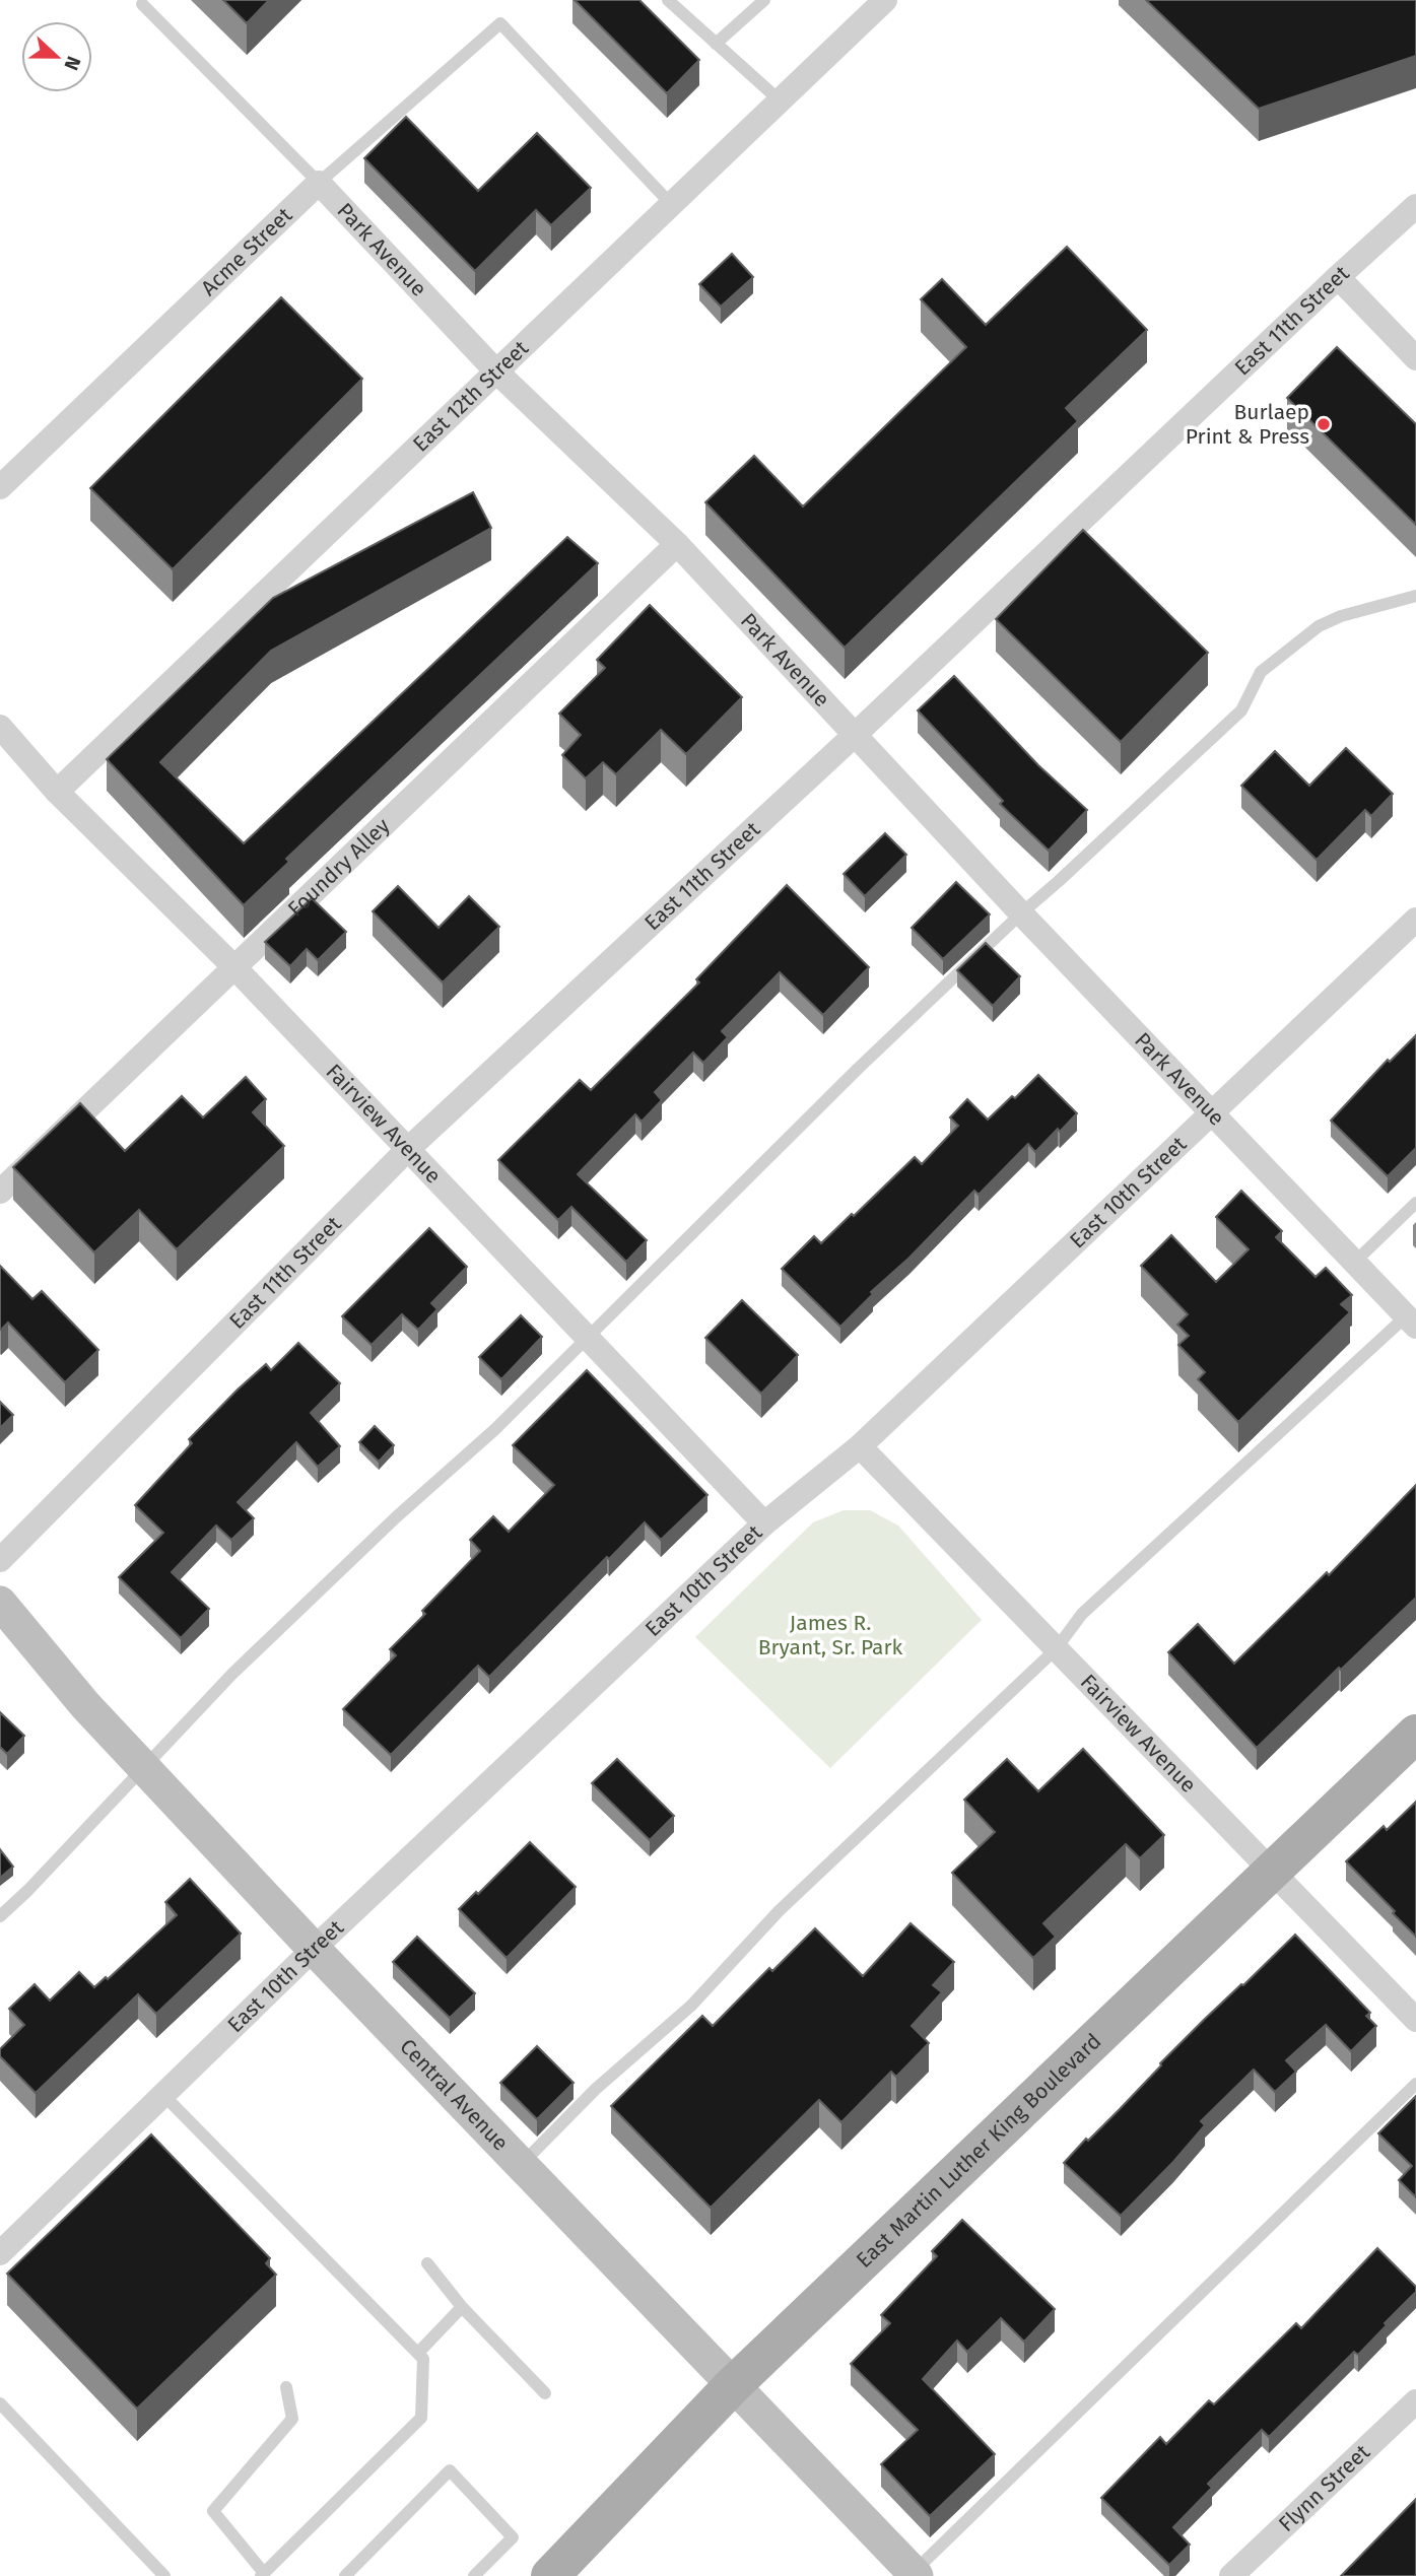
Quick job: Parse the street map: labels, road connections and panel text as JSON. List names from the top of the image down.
{
  "streets": {
    "main road": ["Central Avenue", "East Martin Luther King Boulevard"],
    "street": [
      "Park Avenue",
      "Acme Street",
      "East 11th Street",
      "East 12th Street",
      "Foundry Alley",
      "Fairview Avenue",
      "East 10th Street",
      "Flynn Street"
    ]
  },
  "crossings": [
    ["Park Avenue", "Acme Street"],
    ["Park Avenue", "East 11th Street"],
    ["Park Avenue", "East 12th Street"],
    ["Park Avenue", "Foundry Alley"],
    ["Park Avenue", "East 10th Street"],
    ["Acme Street", "East 12th Street"],
    ["East 11th Street", "Fairview Avenue"],
    ["East 12th Street", "Fairview Avenue"],
    ["Foundry Alley", "Fairview Avenue"],
    ["Fairview Avenue", "East 10th Street"],
    ["Fairview Avenue", "East Martin Luther King Boulevard"],
    ["East 10th Street", "Central Avenue"],
    ["Central Avenue", "East Martin Luther King Boulevard"]
  ],
  "parks": ["James R. Bryant, Sr. Park"],
  "places": ["Burlaep Print & Press"],
  "north": "right"
}
